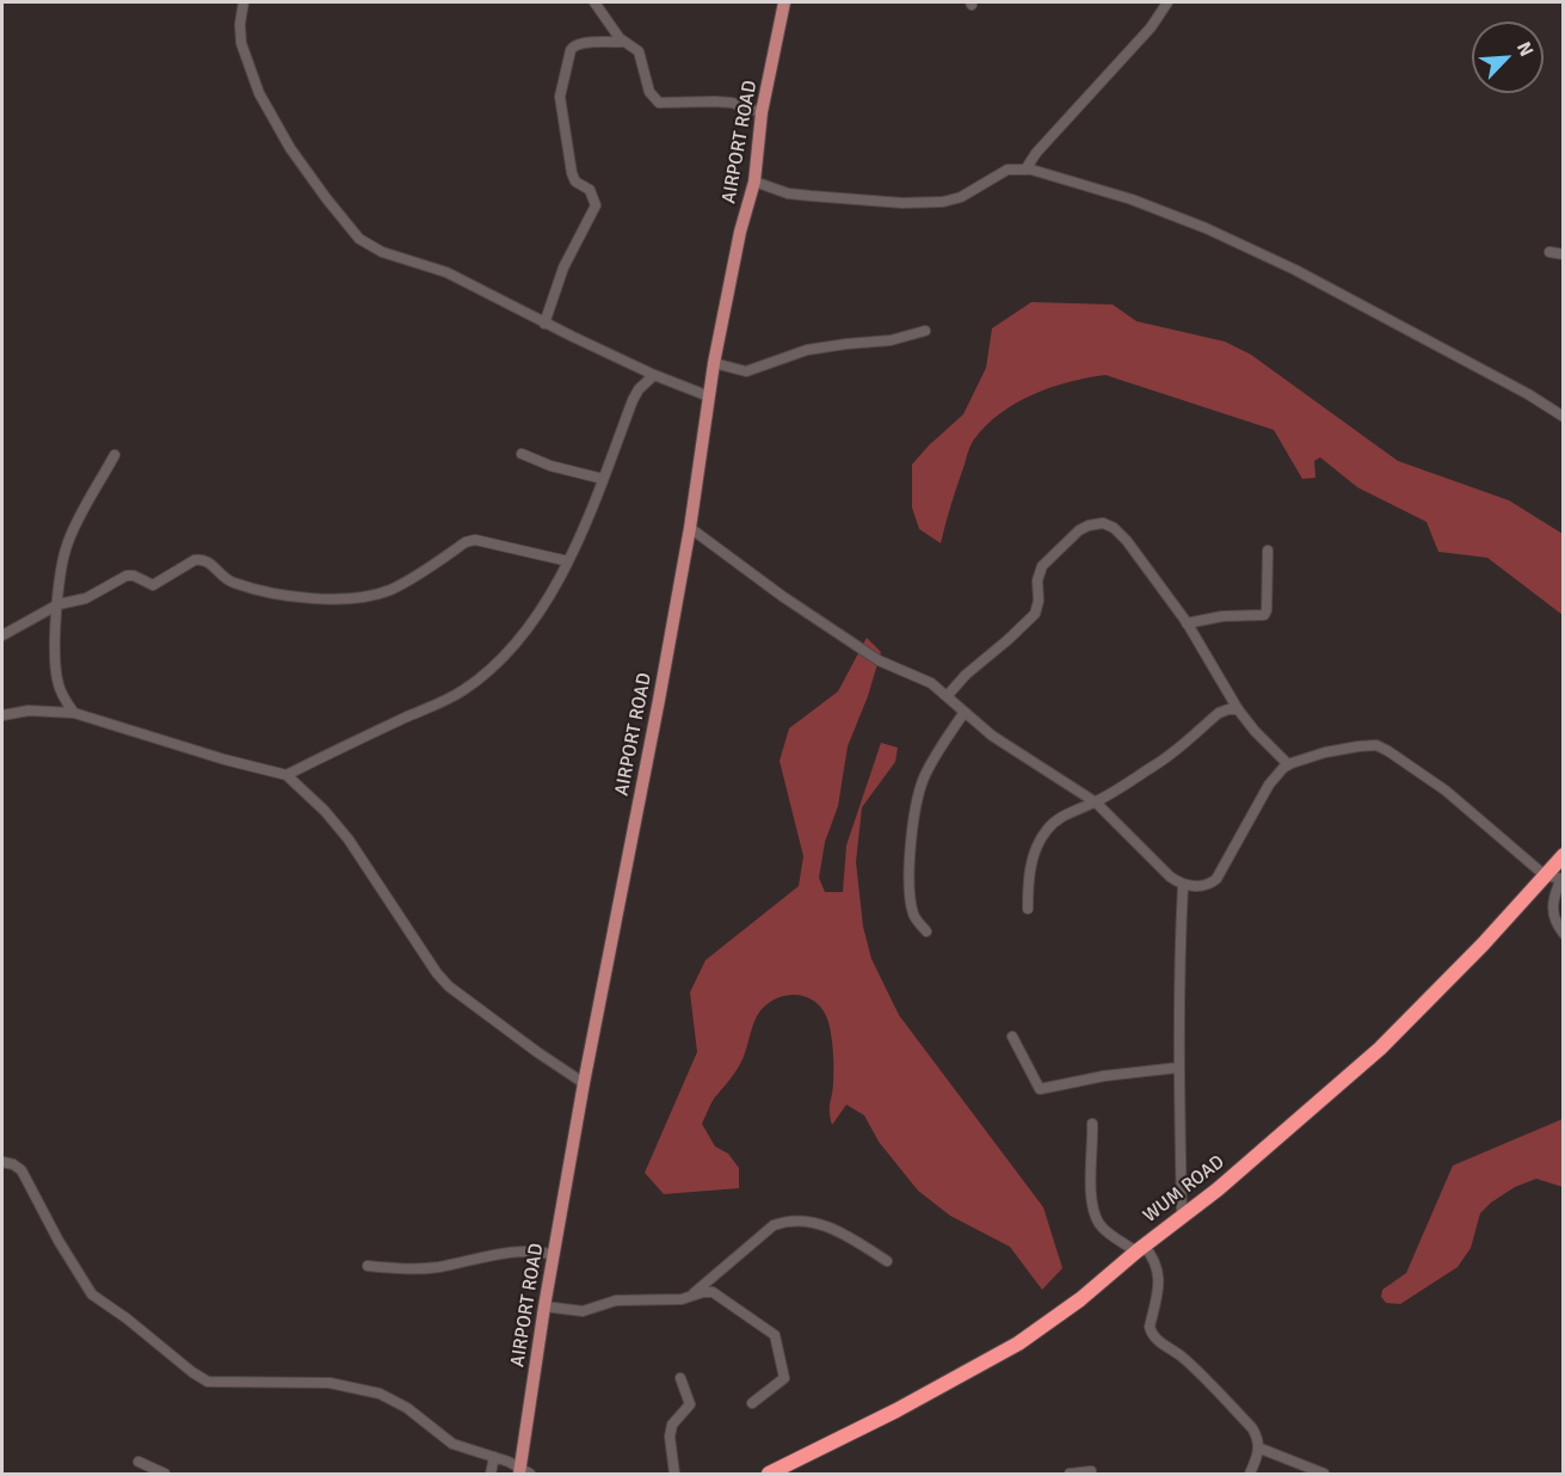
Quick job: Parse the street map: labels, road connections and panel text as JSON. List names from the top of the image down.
{
  "streets": {
    "highway": ["WUM ROAD"],
    "main road": ["AIRPORT ROAD"]
  },
  "north": "top right"
}
